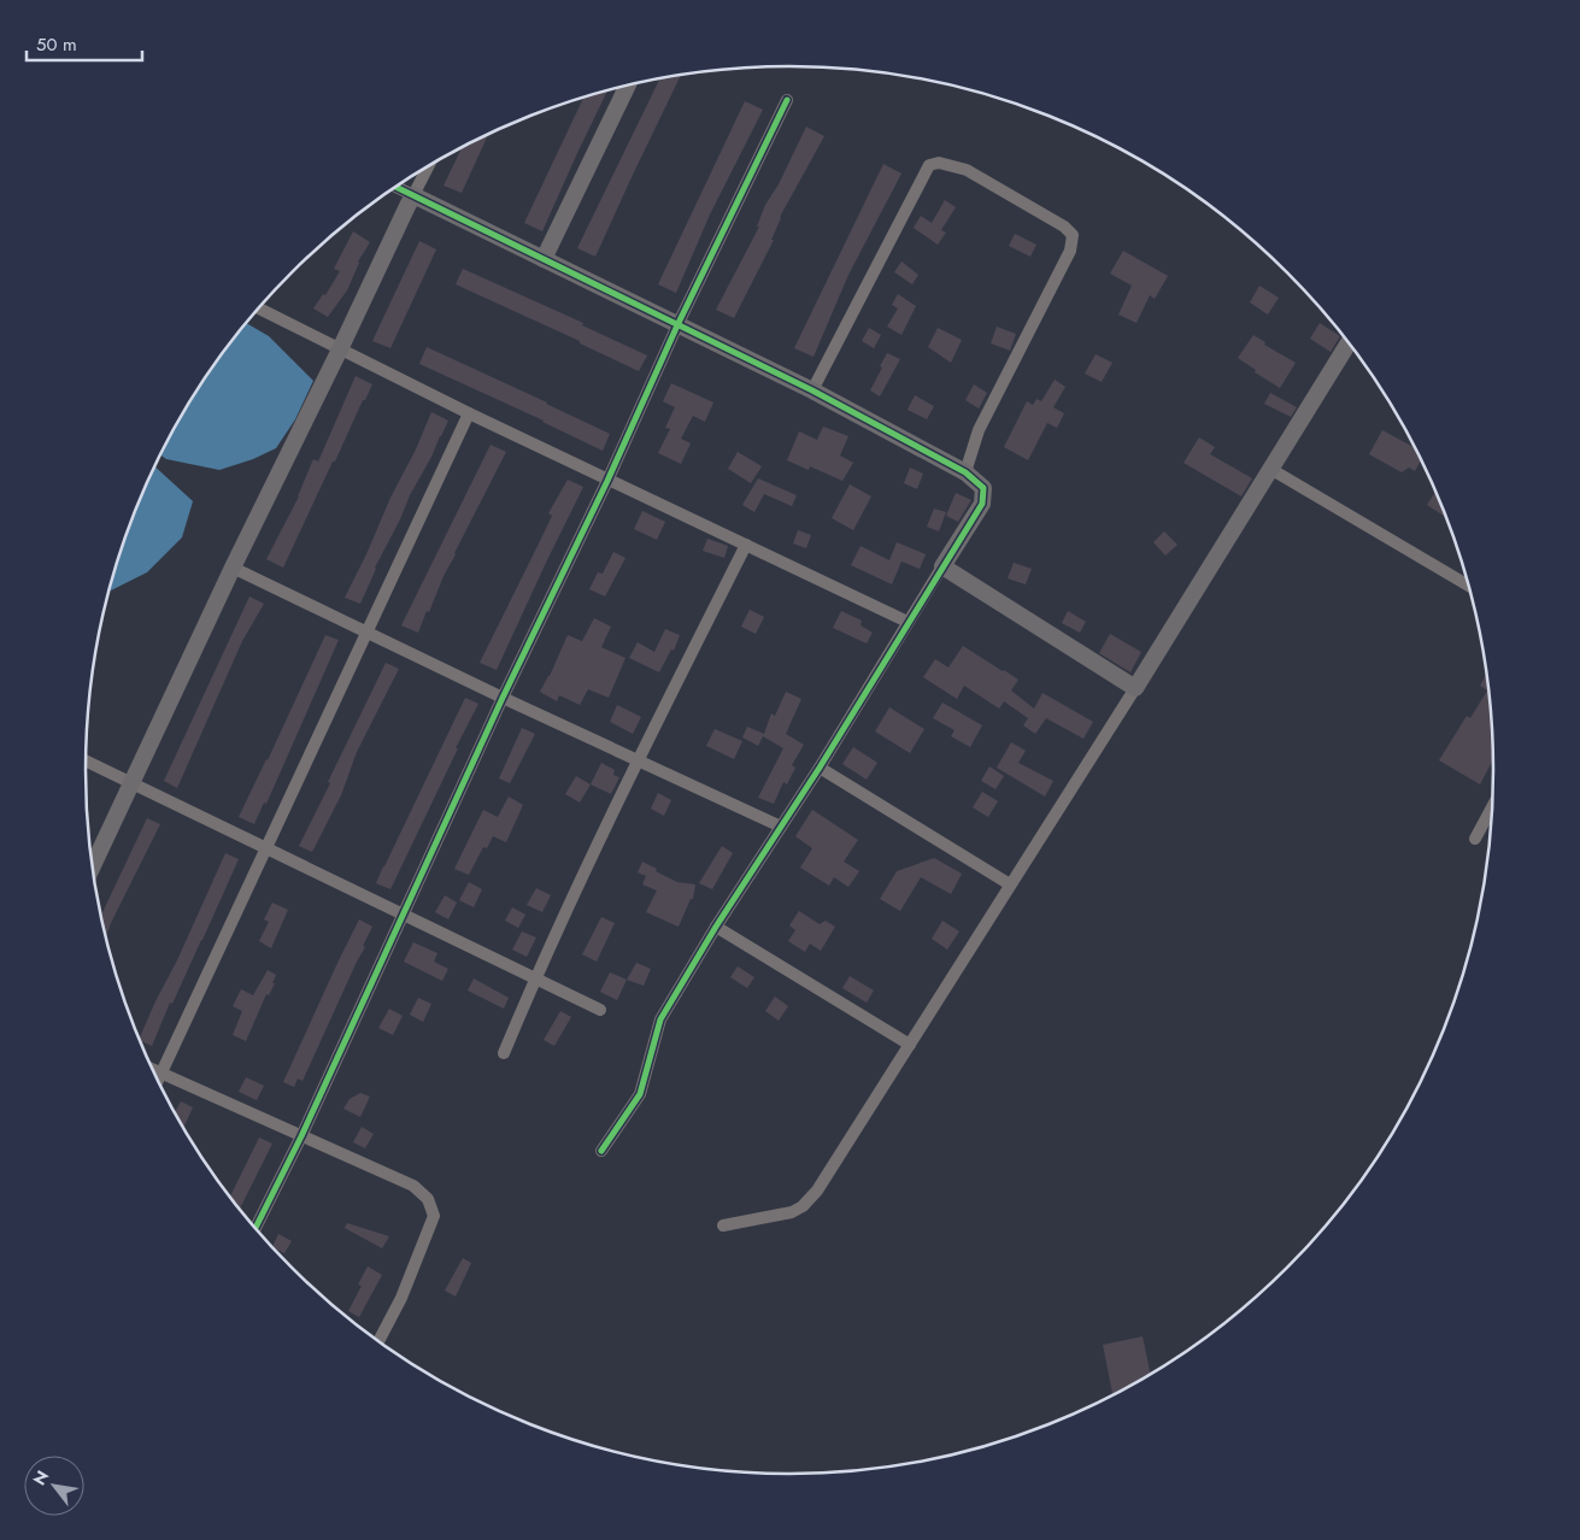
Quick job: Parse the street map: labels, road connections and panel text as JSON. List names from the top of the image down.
{
  "scale_bar": "50 m",
  "north": "top left"
}
